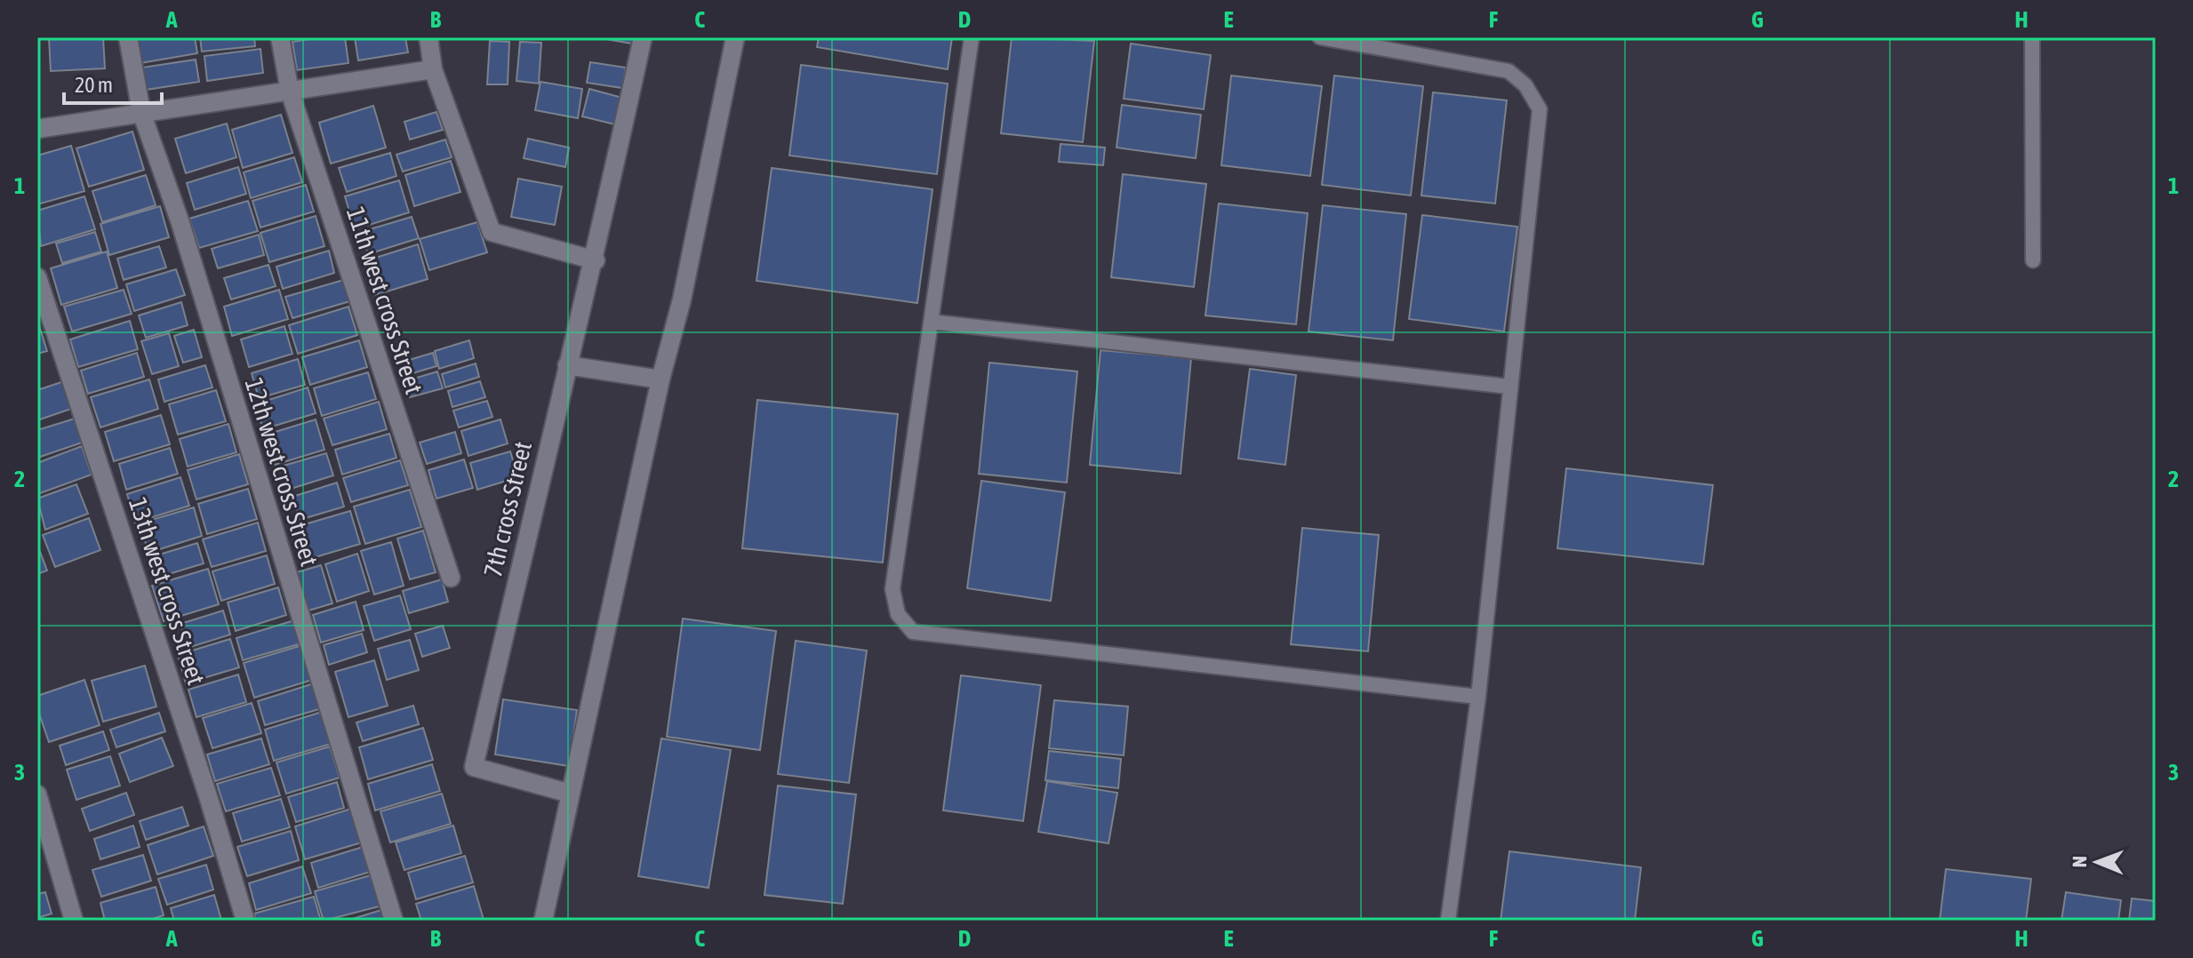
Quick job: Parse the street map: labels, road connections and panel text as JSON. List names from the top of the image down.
{
  "streets": {
    "street": [
      "11th west cross Street",
      "12th west cross Street",
      "7th cross Street",
      "13th west cross Street"
    ]
  },
  "scale_bar": "20 m",
  "north": "left",
  "grid": {
    "columns": [
      "A",
      "B",
      "C",
      "D",
      "E",
      "F",
      "G",
      "H"
    ],
    "rows": ["1", "2", "3"]
  }
}
